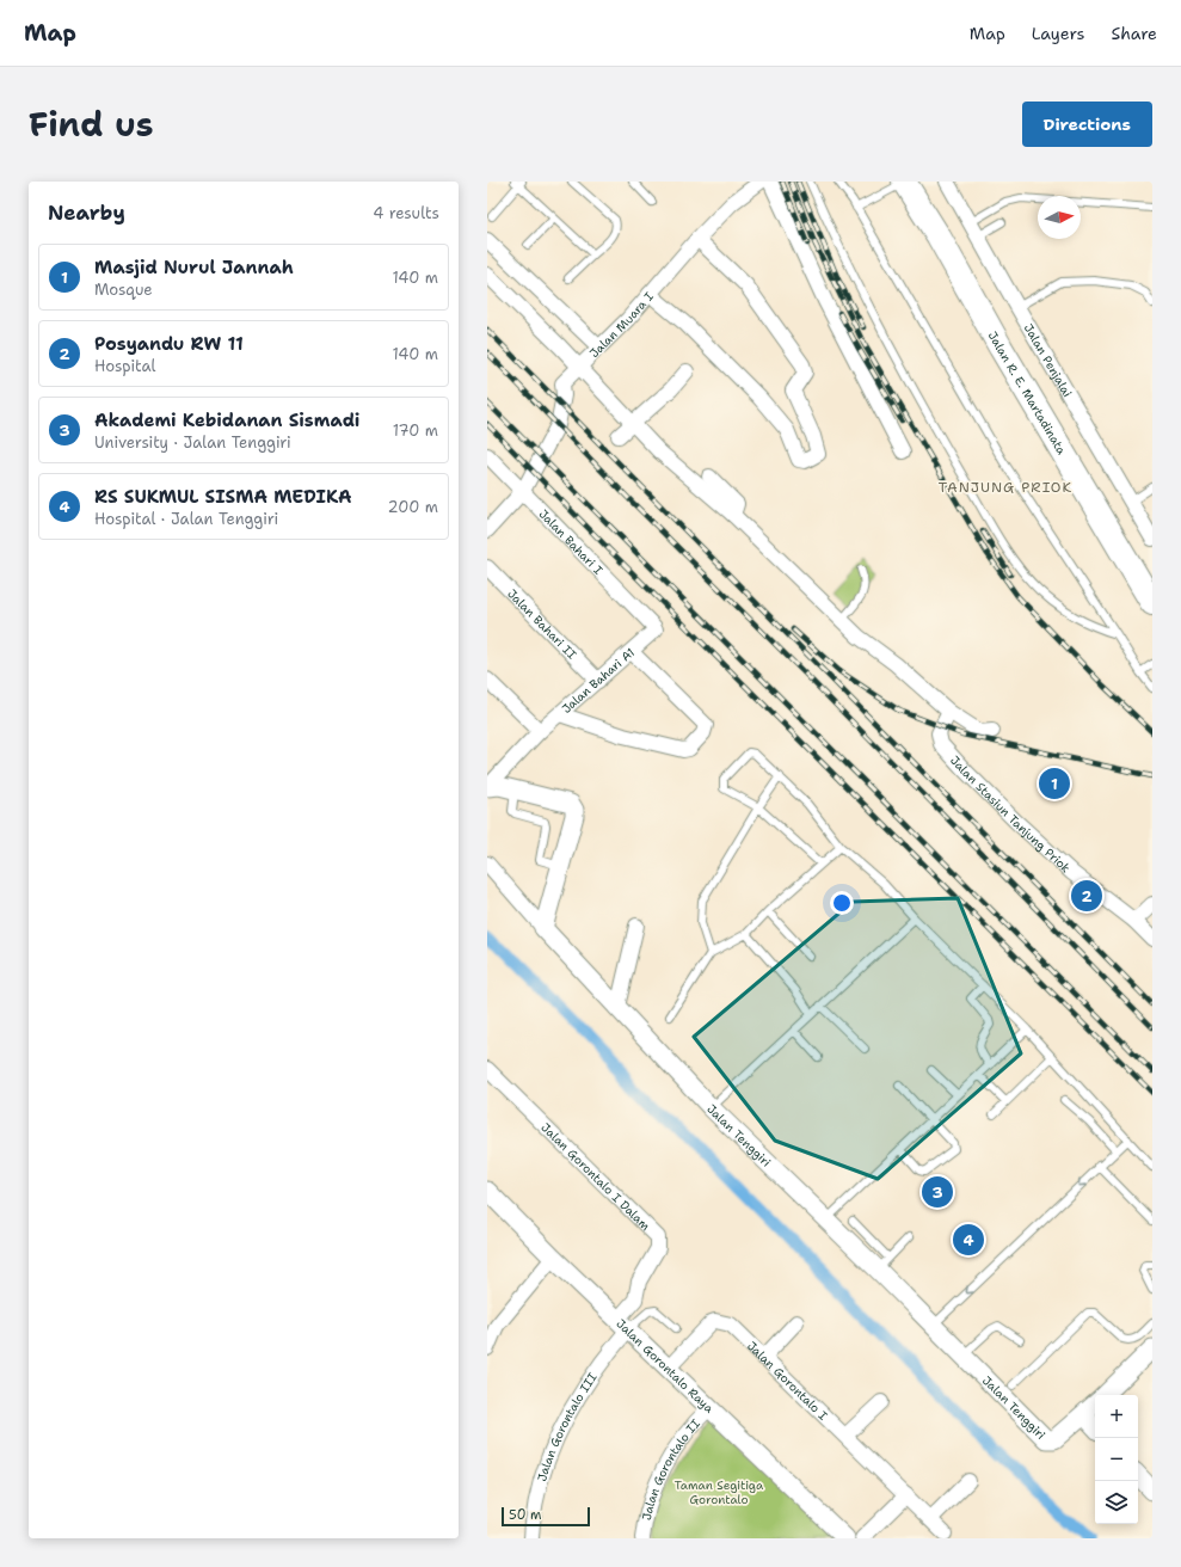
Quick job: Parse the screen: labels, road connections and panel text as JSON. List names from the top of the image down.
{
  "streets": {
    "highway": ["Jalan R. E. Martadinata"],
    "street": [
      "Jalan Muara I",
      "Jalan Penjalai",
      "Jalan Bahari I",
      "Jalan Bahari II",
      "Jalan Bahari A1",
      "Jalan Stasiun Tanjung Priok",
      "Jalan Tenggiri",
      "Jalan Gorontalo I Dalam",
      "Jalan Gorontalo Raya",
      "Jalan Gorontalo I",
      "Jalan Gorontalo III",
      "Jalan Gorontalo II"
    ]
  },
  "crossings": [
    ["Jalan Muara I", "Jalan Bahari I"],
    ["Jalan Bahari I", "Jalan Bahari A1"],
    ["Jalan Bahari II", "Jalan Bahari A1"],
    ["Jalan Gorontalo I Dalam", "Jalan Gorontalo Raya"],
    ["Jalan Gorontalo I Dalam", "Jalan Gorontalo III"],
    ["Jalan Gorontalo Raya", "Jalan Gorontalo I"],
    ["Jalan Gorontalo Raya", "Jalan Gorontalo III"],
    ["Jalan Gorontalo Raya", "Jalan Gorontalo II"]
  ],
  "districts": ["TANJUNG PRIOK"],
  "parks": ["Taman Segitiga Gorontalo"],
  "scale_bar": "50 m",
  "north": "right",
  "page": {
    "header": "Map",
    "nav": ["Map", "Layers", "Share"],
    "title": "Find us",
    "buttons": "Directions",
    "heading": ["Nearby", "4 results"],
    "list": [
      {
        "mark": "1",
        "name": "Masjid Nurul Jannah",
        "note": "Mosque",
        "value": "140 m"
      },
      {
        "mark": "2",
        "name": "Posyandu RW 11",
        "note": "Hospital",
        "value": "140 m"
      },
      {
        "mark": "3",
        "name": "Akademi Kebidanan Sismadi",
        "note": "University · Jalan Tenggiri",
        "value": "170 m"
      },
      {
        "mark": "4",
        "name": "RS SUKMUL SISMA MEDIKA",
        "note": "Hospital · Jalan Tenggiri",
        "value": "200 m"
      }
    ],
    "pins": [
      "1",
      "2",
      "3",
      "4"
    ],
    "map_buttons": ["+", "−"],
    "scale": "50 m"
  }
}
